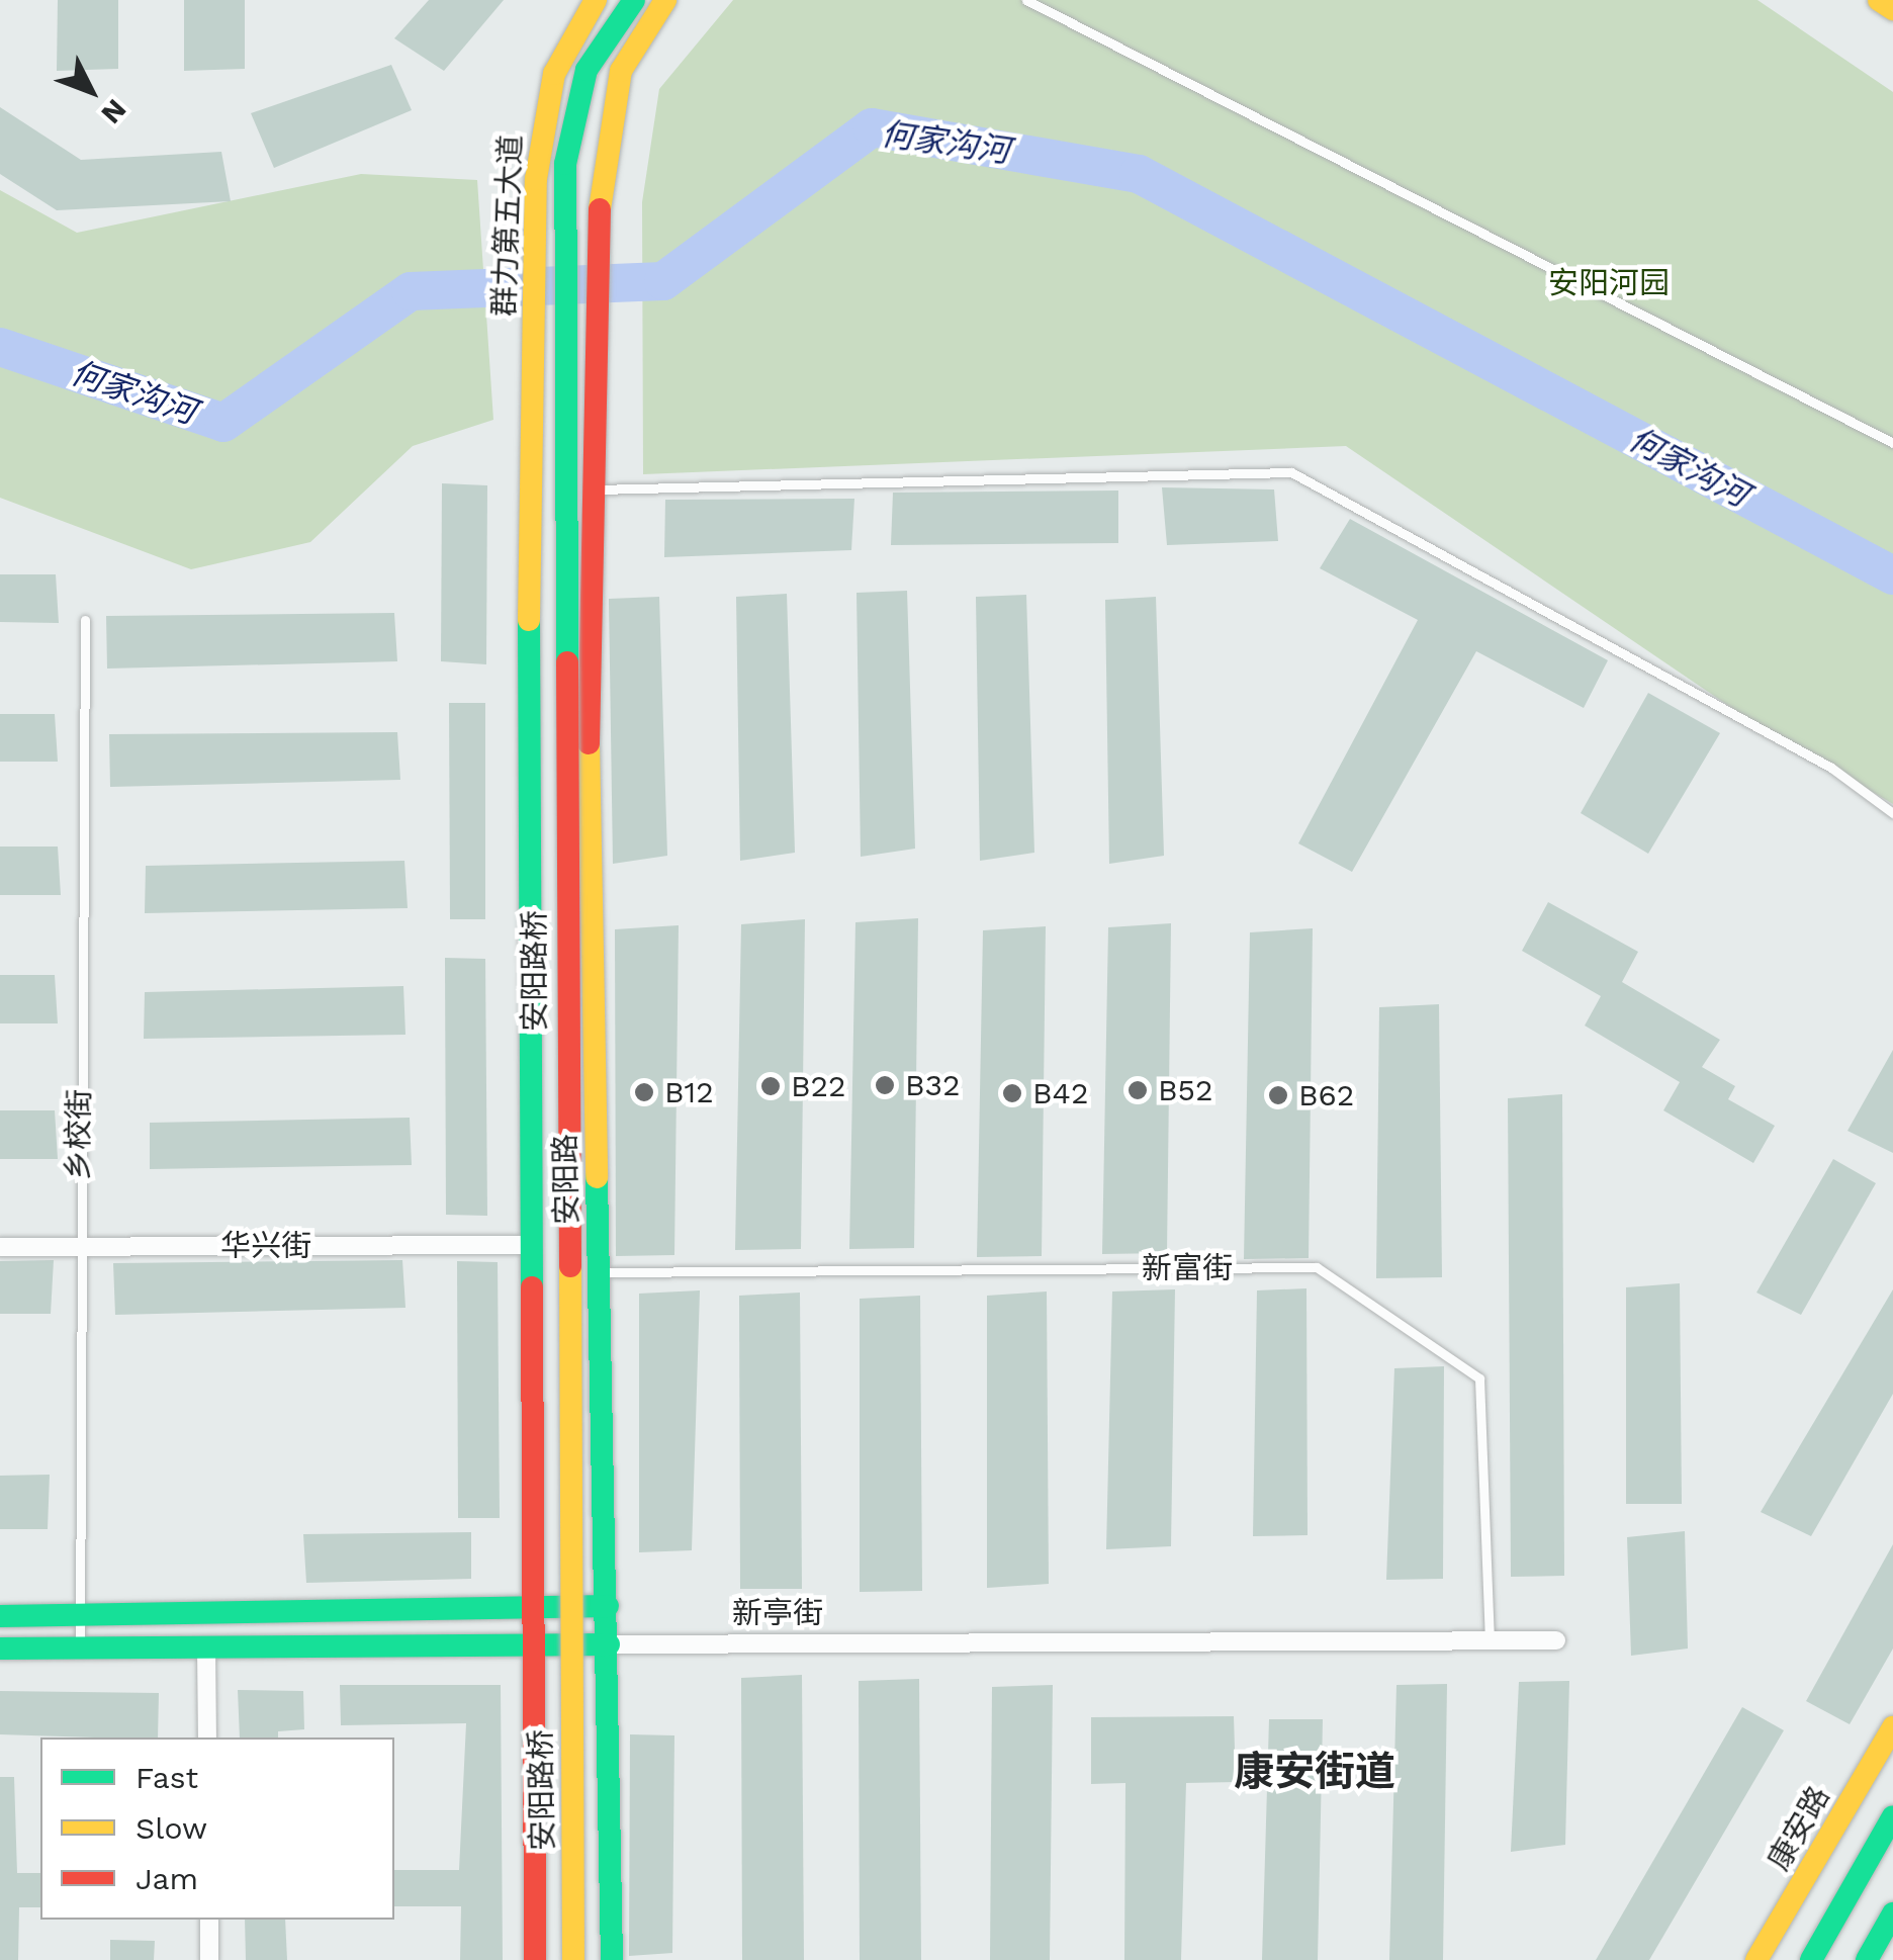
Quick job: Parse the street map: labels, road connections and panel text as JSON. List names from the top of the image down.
{
  "streets": {
    "main road": [
      "群力第五大道",
      "安阳路桥",
      "安阳路",
      "新亭街",
      "康安路"
    ],
    "street": ["华兴街"],
    "lane": ["乡校街", "新富街"]
  },
  "crossings": [
    ["群力第五大道", "安阳路"],
    ["乡校街", "华兴街"],
    ["乡校街", "新亭街"],
    ["安阳路", "华兴街"],
    ["安阳路", "新富街"],
    ["安阳路", "新亭街"],
    ["新富街", "新亭街"]
  ],
  "districts": ["康安街道"],
  "water": ["何家沟河"],
  "parks": ["安阳河园"],
  "places": [
    "B32",
    "B22",
    "B52",
    "B12",
    "B42",
    "B62"
  ],
  "legend": ["Fast", "Slow", "Jam"],
  "north": "bottom right"
}
